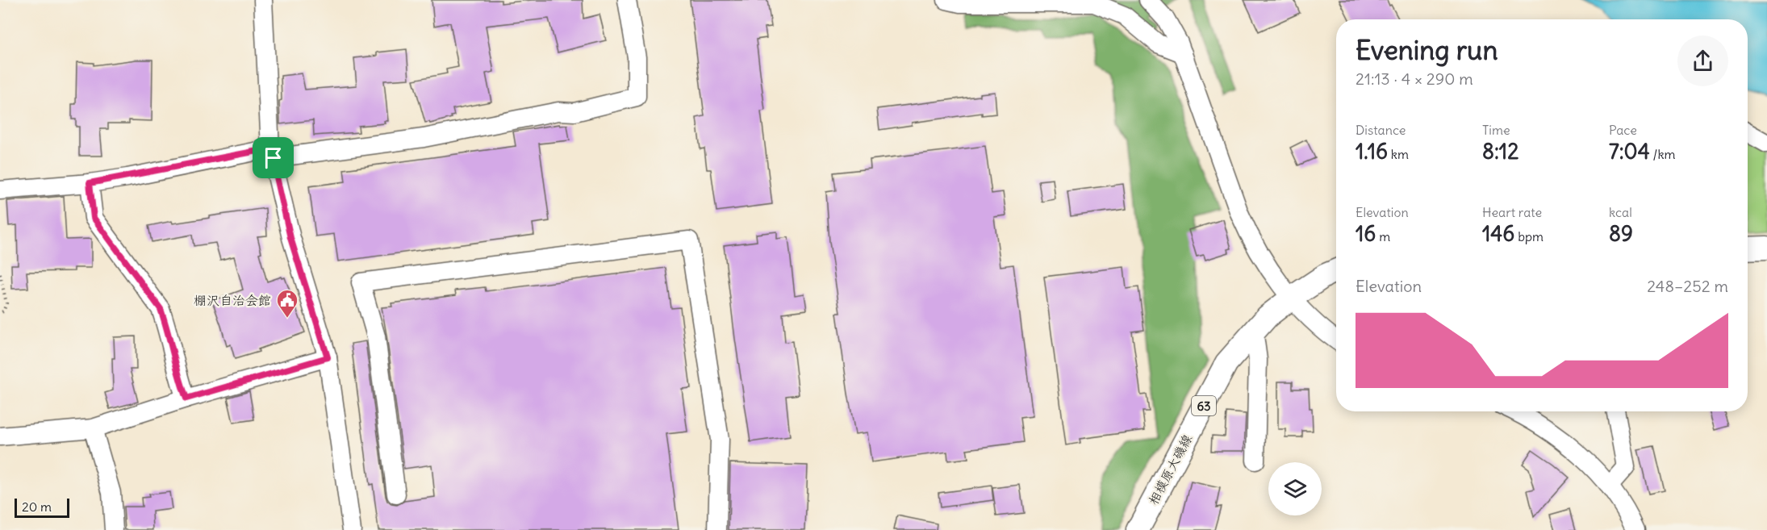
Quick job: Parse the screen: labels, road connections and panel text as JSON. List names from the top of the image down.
{
  "streets": {
    "main road": ["63", "相模原大磯線"]
  },
  "places": {
    "public building": ["棚沢自治会館"]
  },
  "scale_bar": "20 m",
  "page": {
    "heading": ["Evening run", "21:13 · 4 × 290 m"],
    "stats": [
      ["Distance", "1.16 km"],
      ["Time", "8:12"],
      ["Pace", "7:04 /km"],
      ["Elevation", "16 m"],
      ["Heart rate", "146 bpm"],
      ["kcal", "89"]
    ],
    "chart": ["Elevation", "248–252 m"],
    "scale": "20 m"
  }
}
